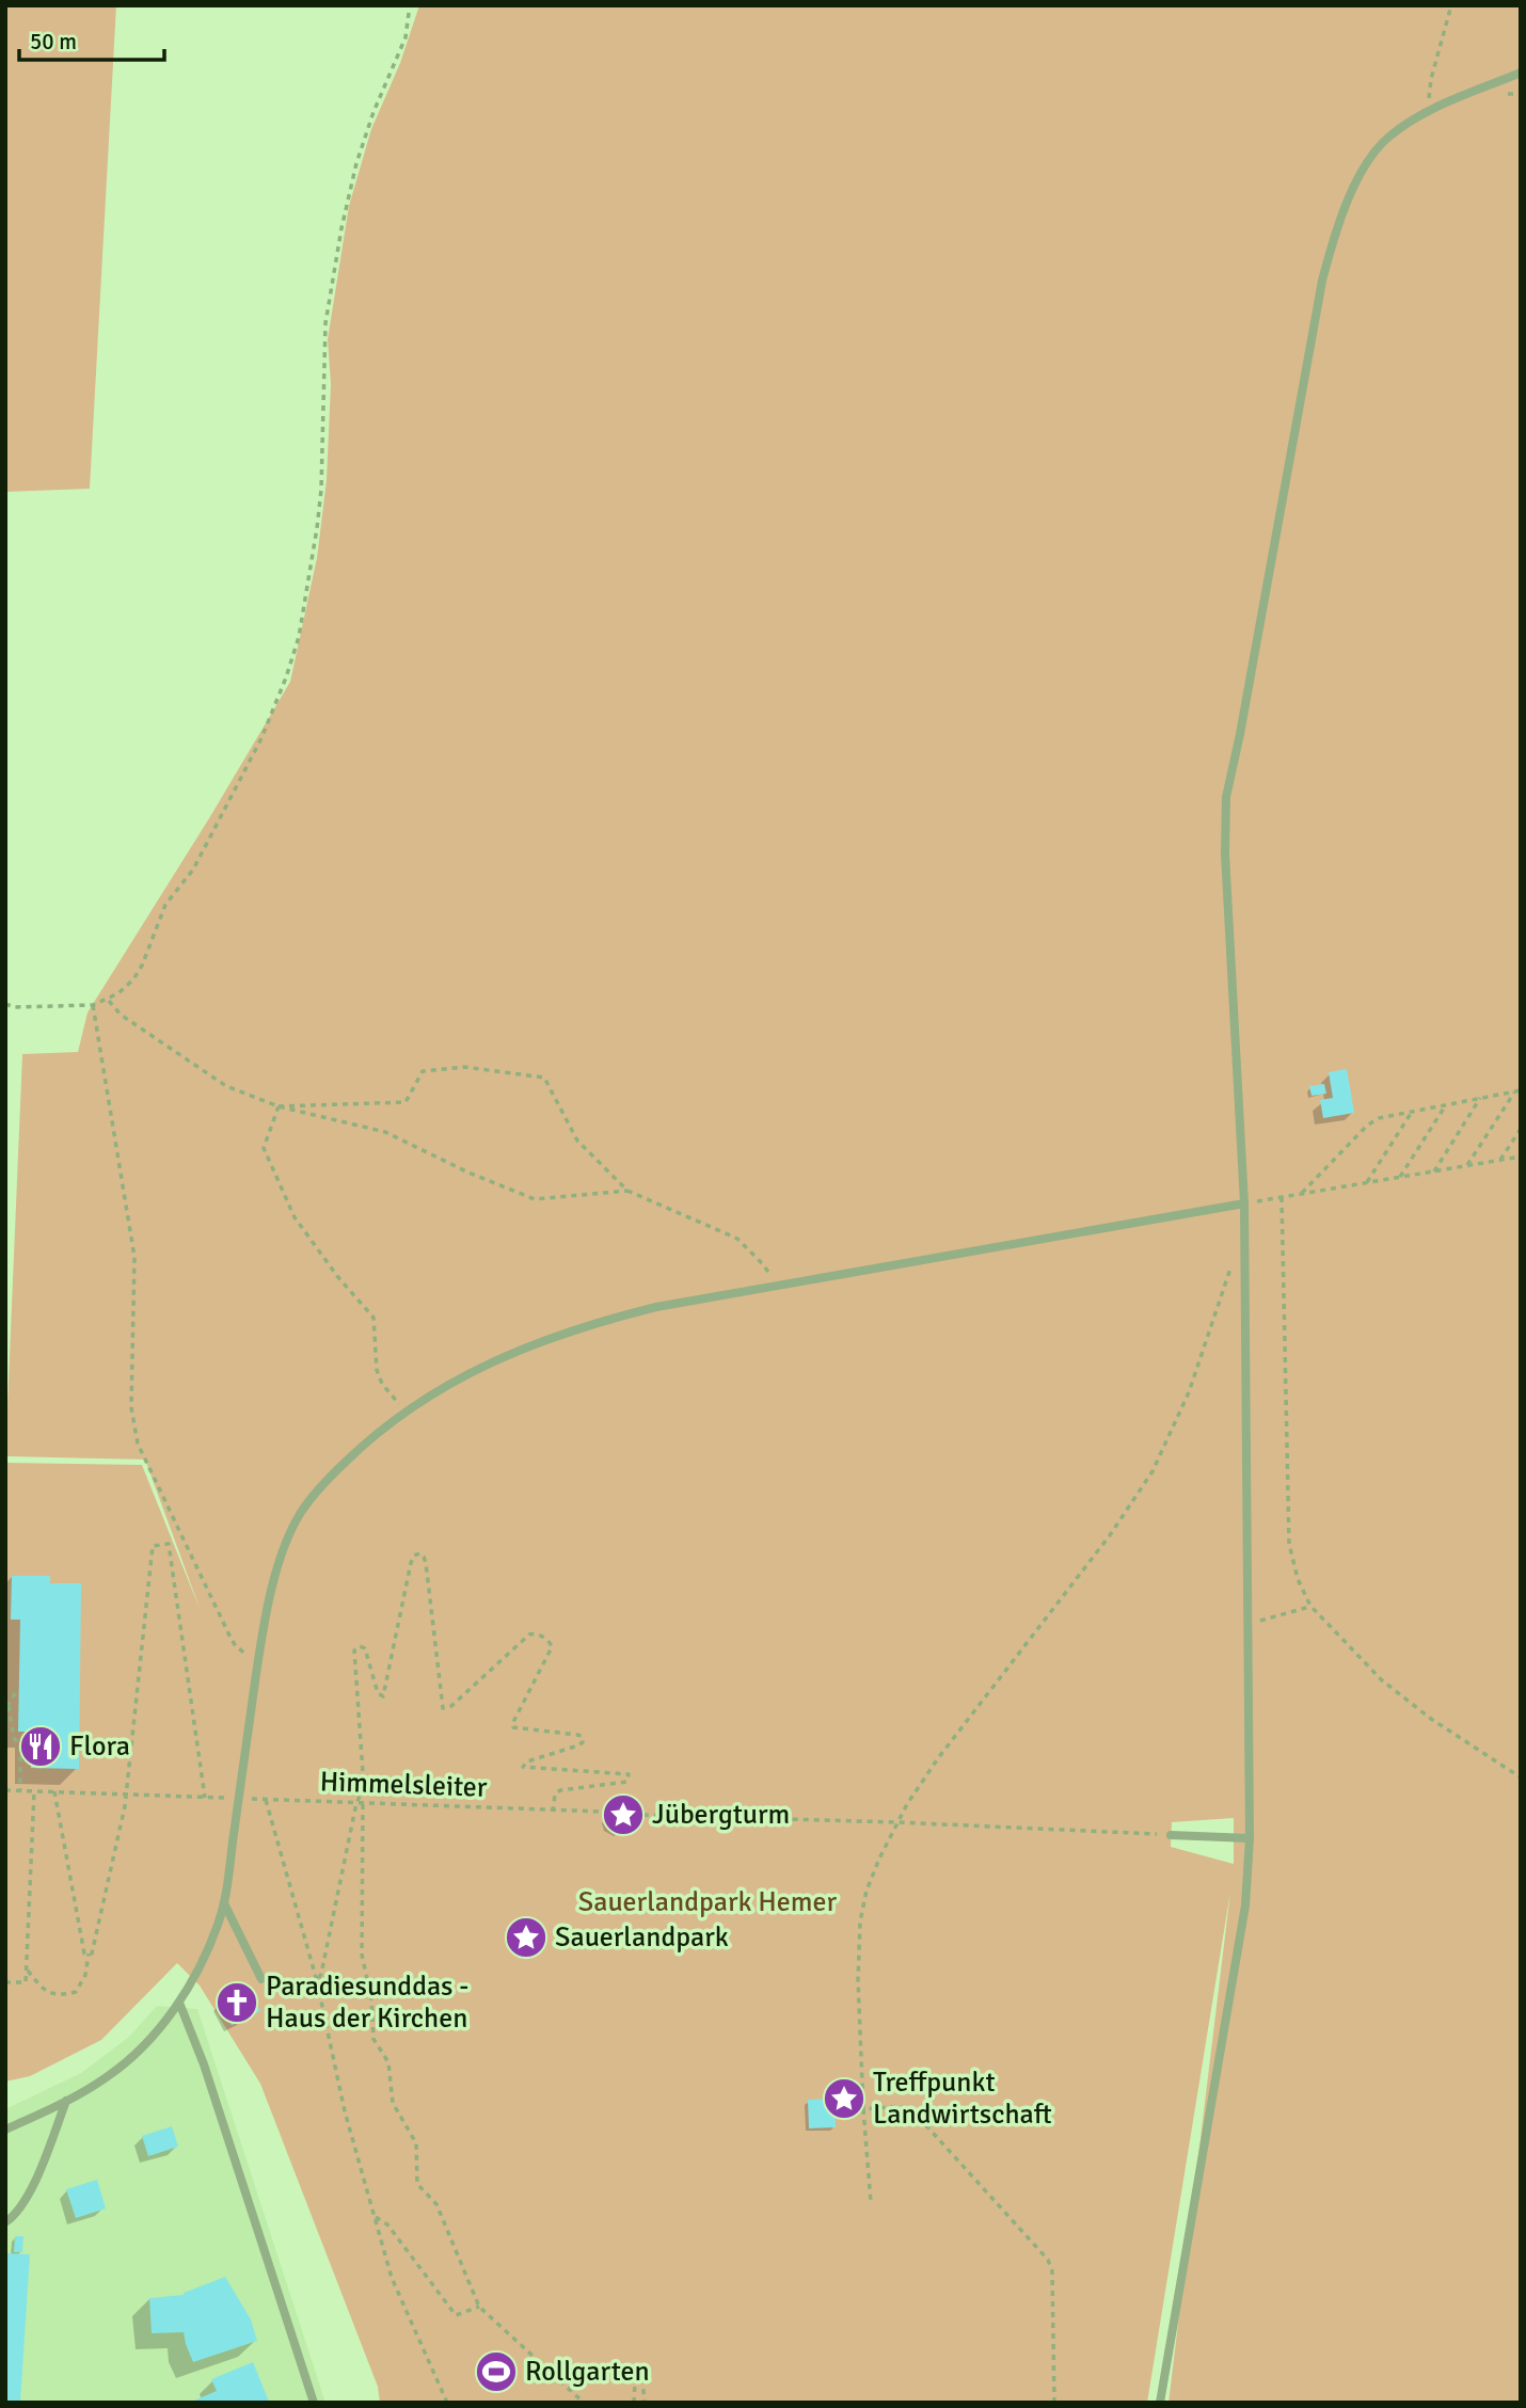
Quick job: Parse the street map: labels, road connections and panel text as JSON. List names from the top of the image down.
{
  "streets": {
    "path": ["Himmelsleiter"]
  },
  "parks": ["Sauerlandpark Hemer"],
  "places": {
    "restaurant": ["Flora"],
    "place": ["Jübergturm", "Sauerlandpark", "Treffpunkt Landwirtschaft"],
    "church": ["Paradiesunddas - Haus der Kirchen"],
    "sports": ["Rollgarten"]
  },
  "scale_bar": "50 m"
}
